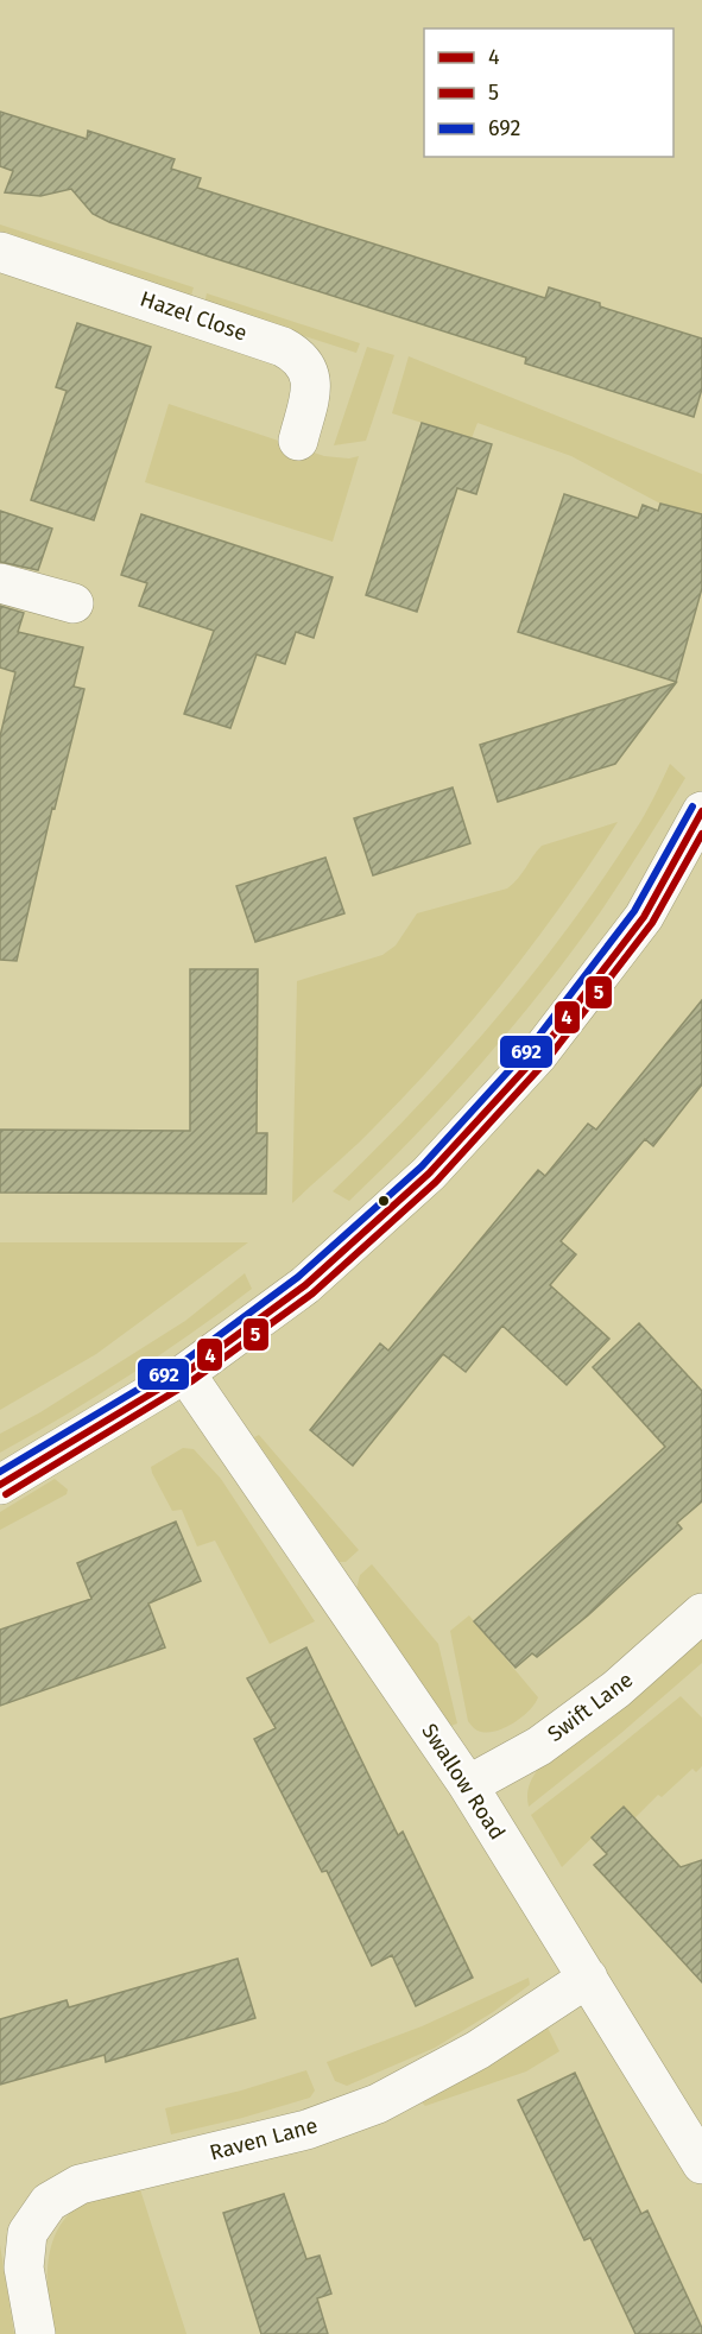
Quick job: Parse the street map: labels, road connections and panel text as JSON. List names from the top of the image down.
{
  "streets": {
    "street": [
      "Hazel Close",
      "Swift Lane",
      "Swallow Road",
      "Raven Lane"
    ]
  },
  "crossings": [
    ["Swift Lane", "Swallow Road"],
    ["Swallow Road", "Raven Lane"]
  ],
  "lines": ["transit line 692", "transit line 4", "transit line 5"],
  "legend": ["4", "5", "692"]
}
